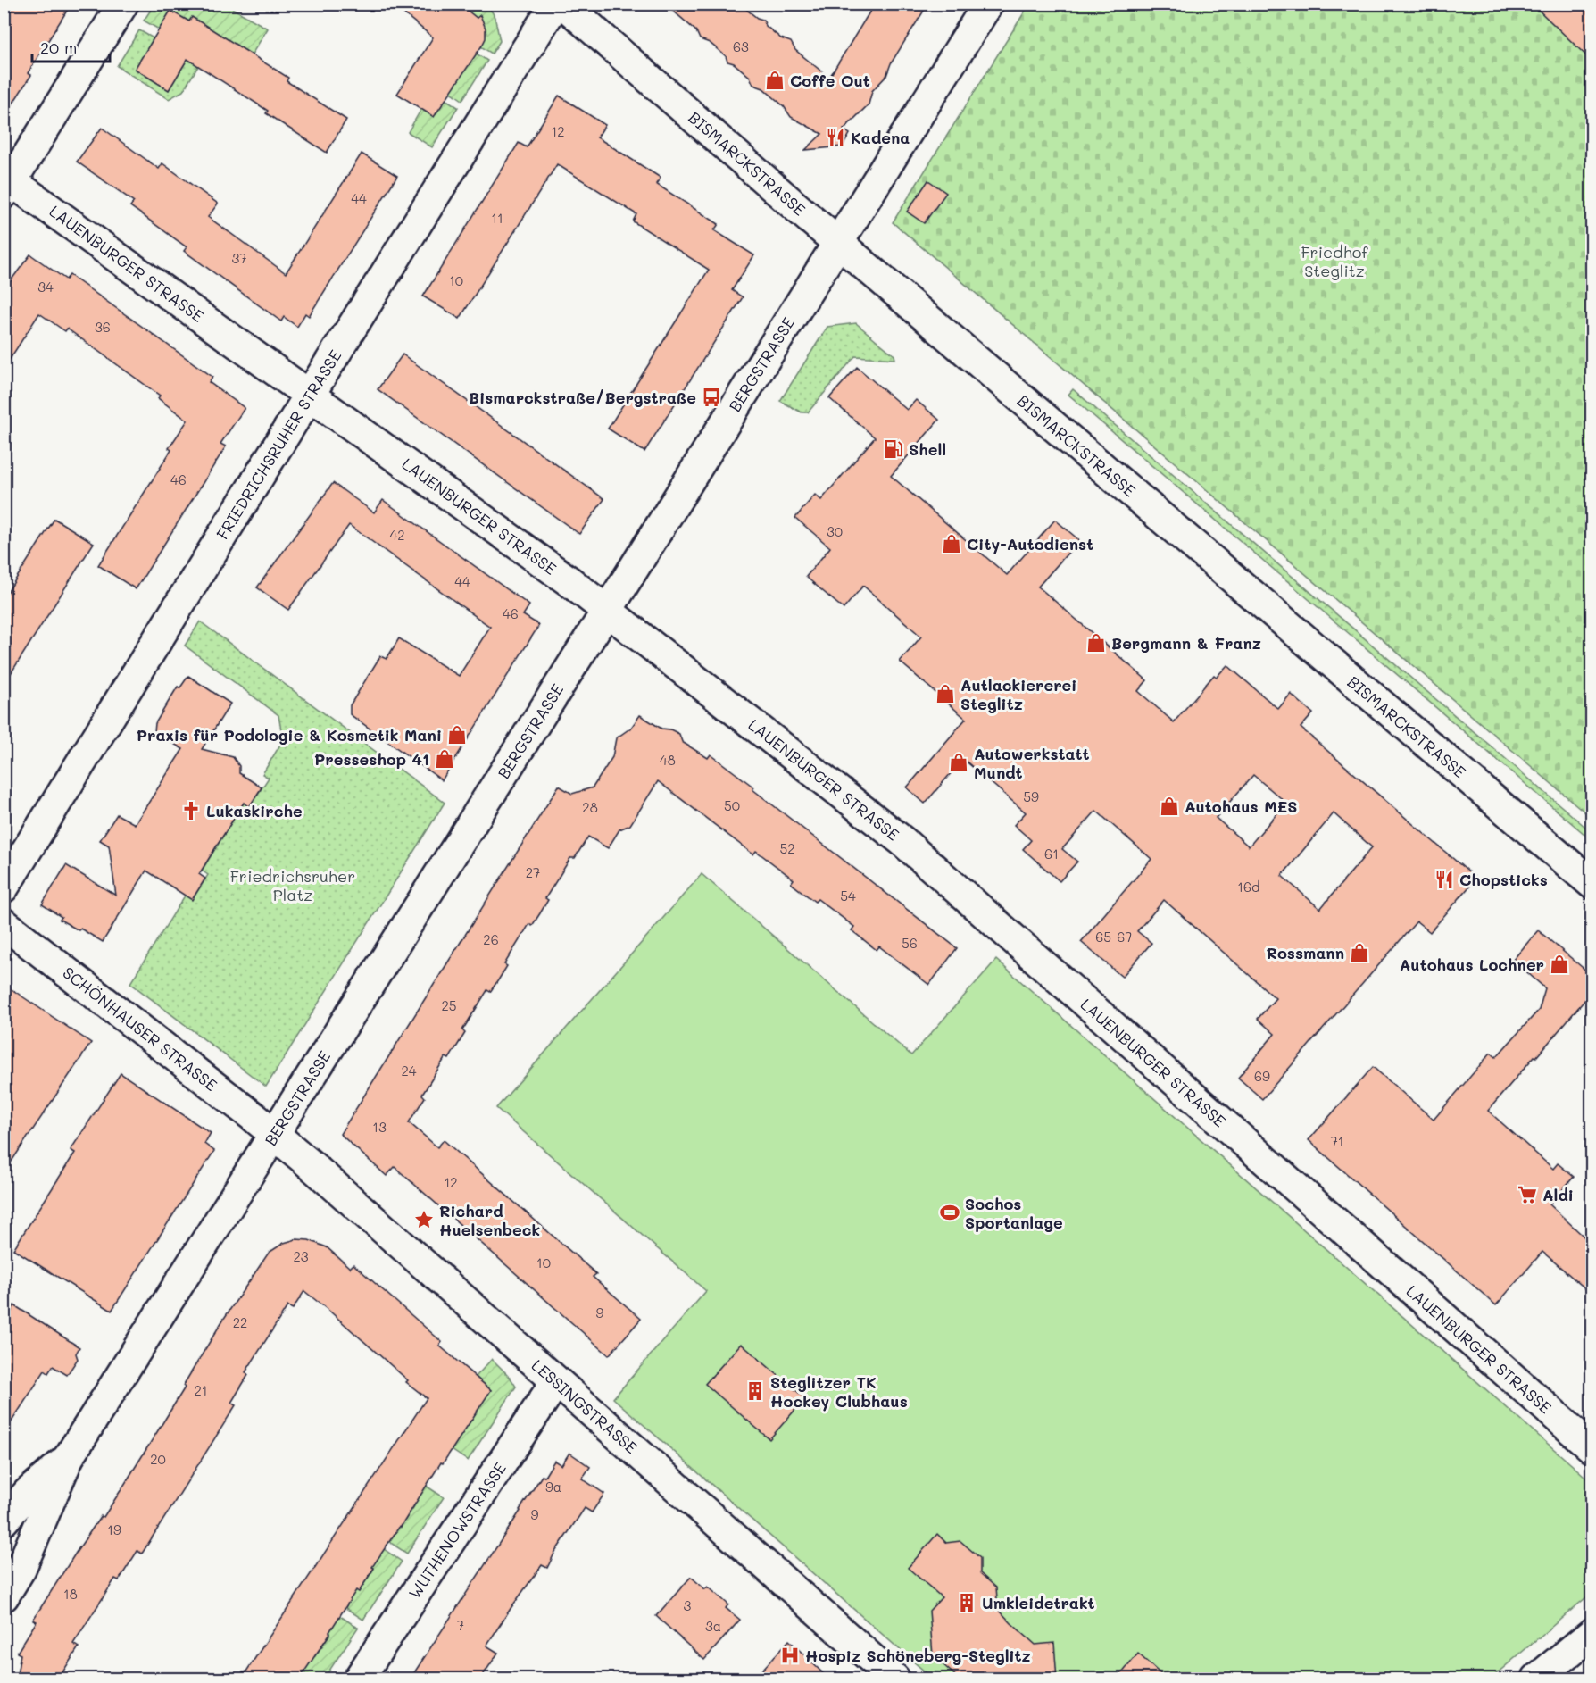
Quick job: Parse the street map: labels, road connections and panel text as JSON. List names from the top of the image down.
{
  "streets": {
    "street": [
      "BISMARCKSTRASSE",
      "LAUENBURGER STRASSE",
      "BERGSTRASSE",
      "FRIEDRICHSRUHER STRASSE",
      "SCHÖNHAUSER STRASSE",
      "LESSINGSTRASSE",
      "WUTHENOWSTRASSE"
    ]
  },
  "crossings": [
    ["BISMARCKSTRASSE", "BERGSTRASSE"],
    ["LAUENBURGER STRASSE", "BERGSTRASSE"],
    ["LAUENBURGER STRASSE", "FRIEDRICHSRUHER STRASSE"],
    ["BERGSTRASSE", "SCHÖNHAUSER STRASSE"],
    ["BERGSTRASSE", "LESSINGSTRASSE"],
    ["SCHÖNHAUSER STRASSE", "LESSINGSTRASSE"],
    ["LESSINGSTRASSE", "WUTHENOWSTRASSE"]
  ],
  "parks": ["Friedhof Steglitz", "Friedrichsruher Platz"],
  "places": {
    "shop": [
      "Coffe Out",
      "City-Autodienst",
      "Bergmann & Franz",
      "Autlackiererei Steglitz",
      "Praxis für Podologie & Kosmetik Mani",
      "Presseshop 41",
      "Autowerkstatt Mundt",
      "Autohaus MES",
      "Rossmann",
      "Autohaus Lochner"
    ],
    "restaurant": ["Kadena", "Chopsticks"],
    "bus stop": ["Bismarckstraße/Bergstraße"],
    "fuel station": ["Shell"],
    "church": ["Lukaskirche"],
    "supermarket": ["Aldi"],
    "sports": ["Sochos Sportanlage"],
    "place": ["Richard Huelsenbeck"],
    "building": ["Steglitzer TK Hockey Clubhaus", "Umkleidetrakt"],
    "hospital": ["Hospiz Schöneberg-Steglitz"]
  },
  "house_numbers": [
    "63",
    "12",
    "44",
    "11",
    "37",
    "10",
    "34",
    "36",
    "46",
    "30",
    "42",
    "44",
    "46",
    "48",
    "59",
    "50",
    "28",
    "52",
    "61",
    "27",
    "16d",
    "54",
    "65-67",
    "26",
    "56",
    "25",
    "24",
    "69",
    "13",
    "71",
    "12",
    "23",
    "10",
    "9",
    "22",
    "21",
    "20",
    "9a",
    "9",
    "19",
    "18",
    "3",
    "7",
    "3a"
  ],
  "scale_bar": "20 m"
}
